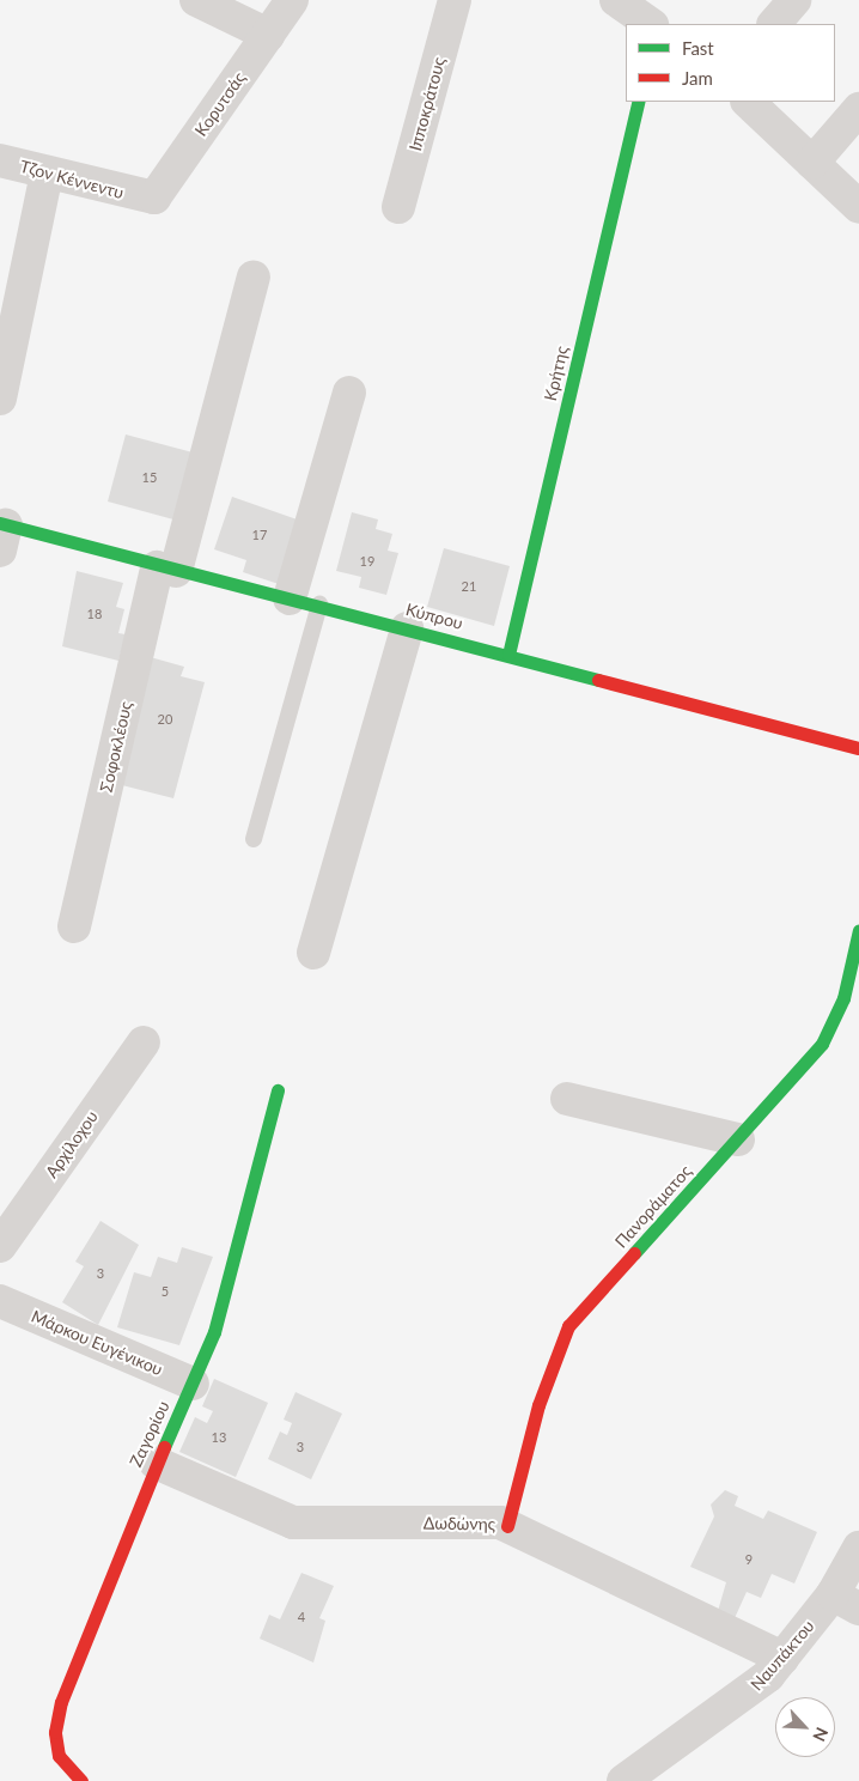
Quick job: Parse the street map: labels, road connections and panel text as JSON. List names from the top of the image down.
{
  "streets": {
    "street": [
      "Κορυτσάς",
      "Ιπποκράτους",
      "Τζον Κέννεντυ",
      "Κρήτης",
      "Κύπρου",
      "Σοφοκλέους",
      "Αρχίλοχου",
      "Πανοράματος",
      "Μάρκου Ευγένικου",
      "Ζαγορίου",
      "Δωδώνης",
      "Ναυπάκτου"
    ]
  },
  "crossings": [
    ["Κορυτσάς", "Τζον Κέννεντυ"],
    ["Κρήτης", "Κύπρου"],
    ["Κύπρου", "Σοφοκλέους"],
    ["Πανοράματος", "Δωδώνης"],
    ["Μάρκου Ευγένικου", "Ζαγορίου"],
    ["Ζαγορίου", "Δωδώνης"],
    ["Δωδώνης", "Ναυπάκτου"]
  ],
  "house_numbers": [
    "15",
    "17",
    "19",
    "21",
    "18",
    "20",
    "3",
    "5",
    "13",
    "3",
    "9",
    "4"
  ],
  "legend": ["Fast", "Jam"],
  "north": "bottom right"
}
